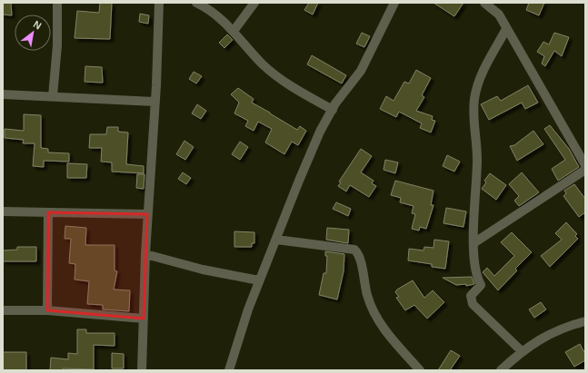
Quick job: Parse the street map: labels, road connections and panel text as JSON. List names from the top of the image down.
{
  "north": "top right"
}
